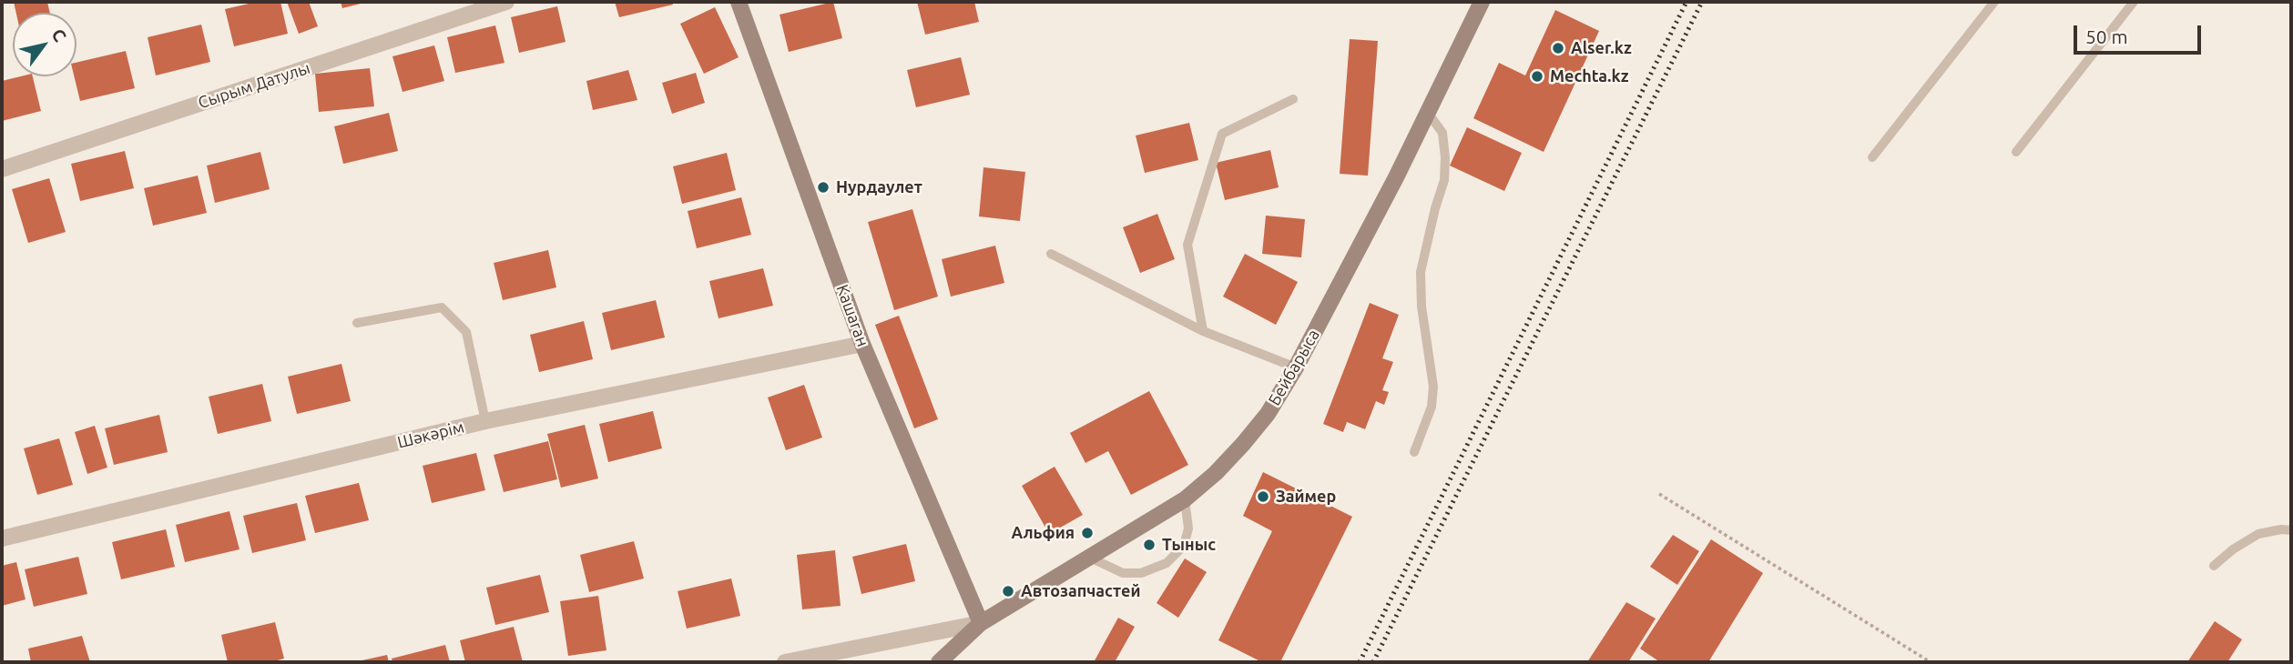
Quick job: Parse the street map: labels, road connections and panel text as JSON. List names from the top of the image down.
{
  "streets": {
    "street": [
      "Сырым Датулы",
      "Кашаган",
      "Бейбарыса",
      "Шәкәрім"
    ]
  },
  "crossings": [
    ["Кашаган", "Бейбарыса"],
    ["Кашаган", "Шәкәрім"]
  ],
  "places": [
    "Alser.kz",
    "Mechta.kz",
    "Нурдаулет",
    "Займер",
    "Альфия",
    "Тыныс",
    "Автозапчастей"
  ],
  "scale_bar": "50 m",
  "north": "top right"
}
